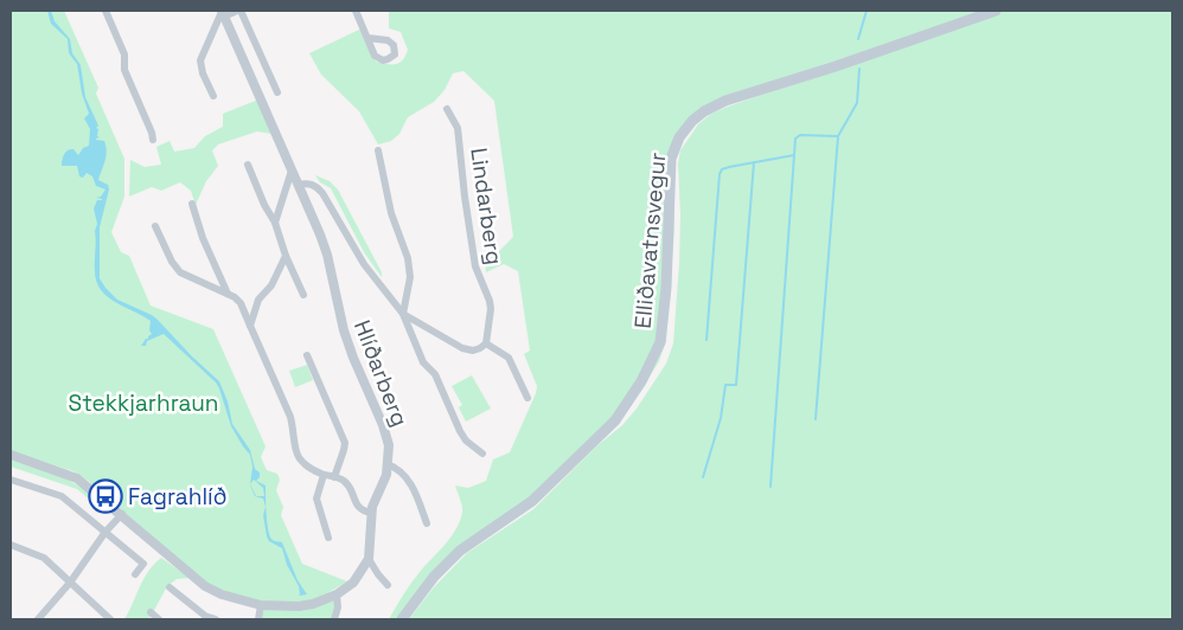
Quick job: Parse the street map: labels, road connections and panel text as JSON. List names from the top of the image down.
{
  "streets": {
    "main road": ["Elliðavatnsvegur"],
    "street": ["Lindarberg", "Hlíðarberg"]
  },
  "parks": ["Stekkjarhraun"],
  "places": {
    "bus stop": ["Fagrahlíð"]
  }
}
